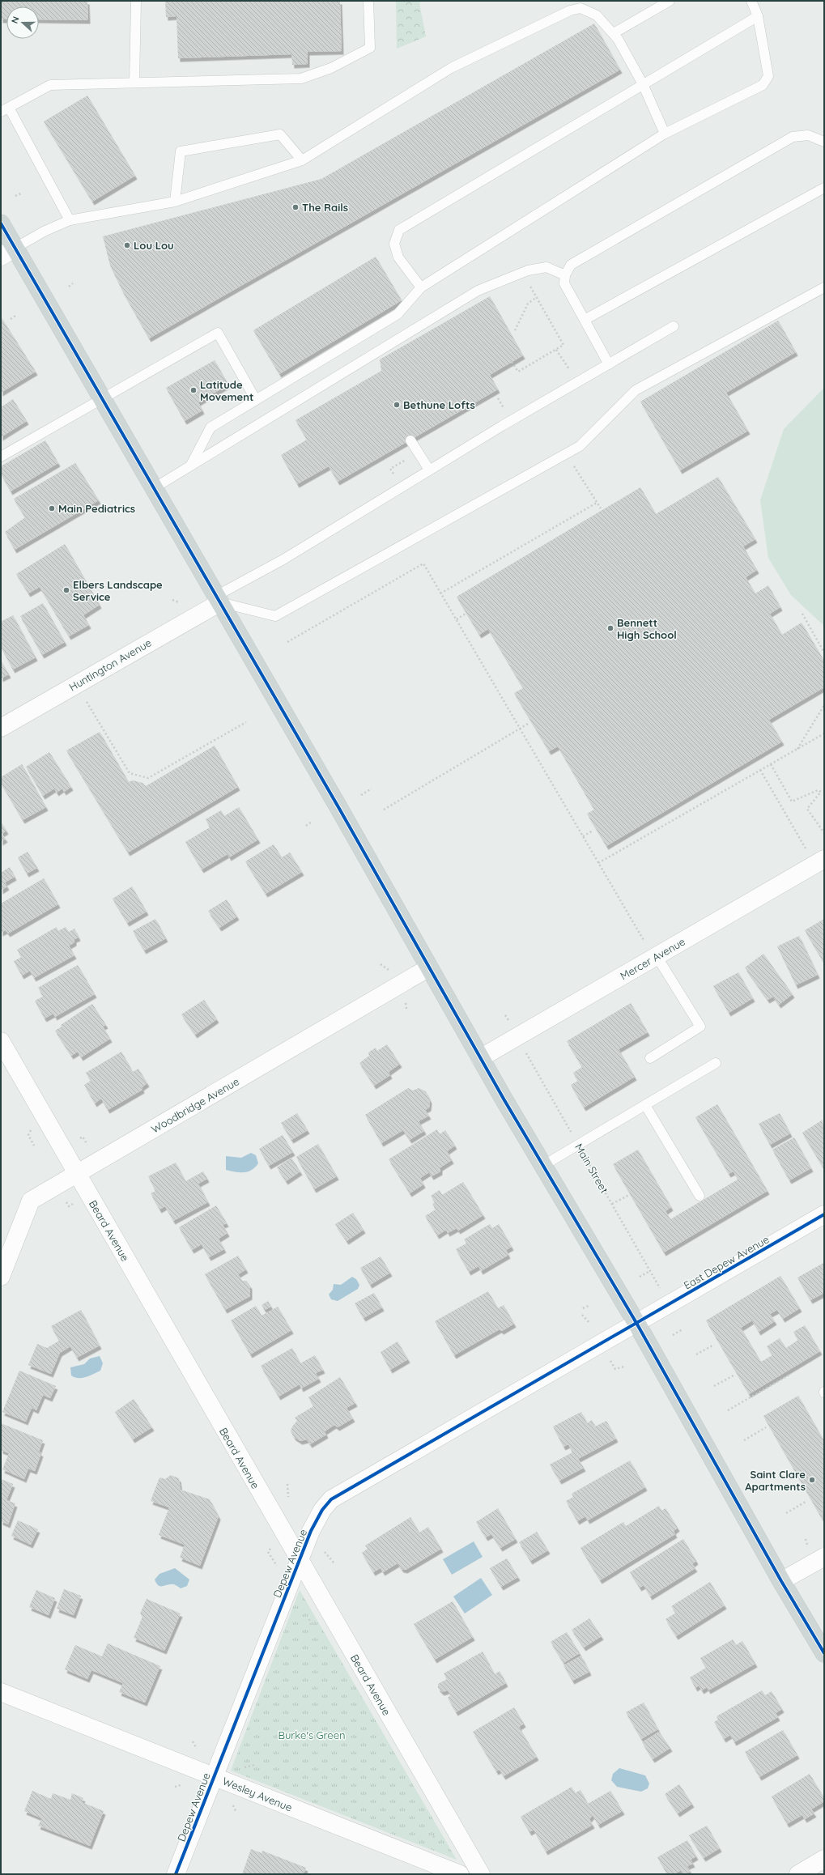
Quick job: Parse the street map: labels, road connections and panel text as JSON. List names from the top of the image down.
{
  "streets": {
    "street": [
      "Huntington Avenue",
      "Mercer Avenue",
      "Woodbridge Avenue",
      "Beard Avenue",
      "East Depew Avenue",
      "Depew Avenue",
      "Wesley Avenue"
    ],
    "path": ["Main Street"]
  },
  "crossings": [
    ["Woodbridge Avenue", "Beard Avenue"],
    ["Beard Avenue", "Depew Avenue"],
    ["East Depew Avenue", "Depew Avenue"],
    ["Depew Avenue", "Wesley Avenue"]
  ],
  "parks": ["Burke's Green"],
  "places": [
    "The Rails",
    "Lou Lou",
    "Latitude Movement",
    "Bethune Lofts",
    "Main Pediatrics",
    "Elbers Landscape Service",
    "Bennett High School",
    "Saint Clare Apartments"
  ],
  "north": "left"
}
